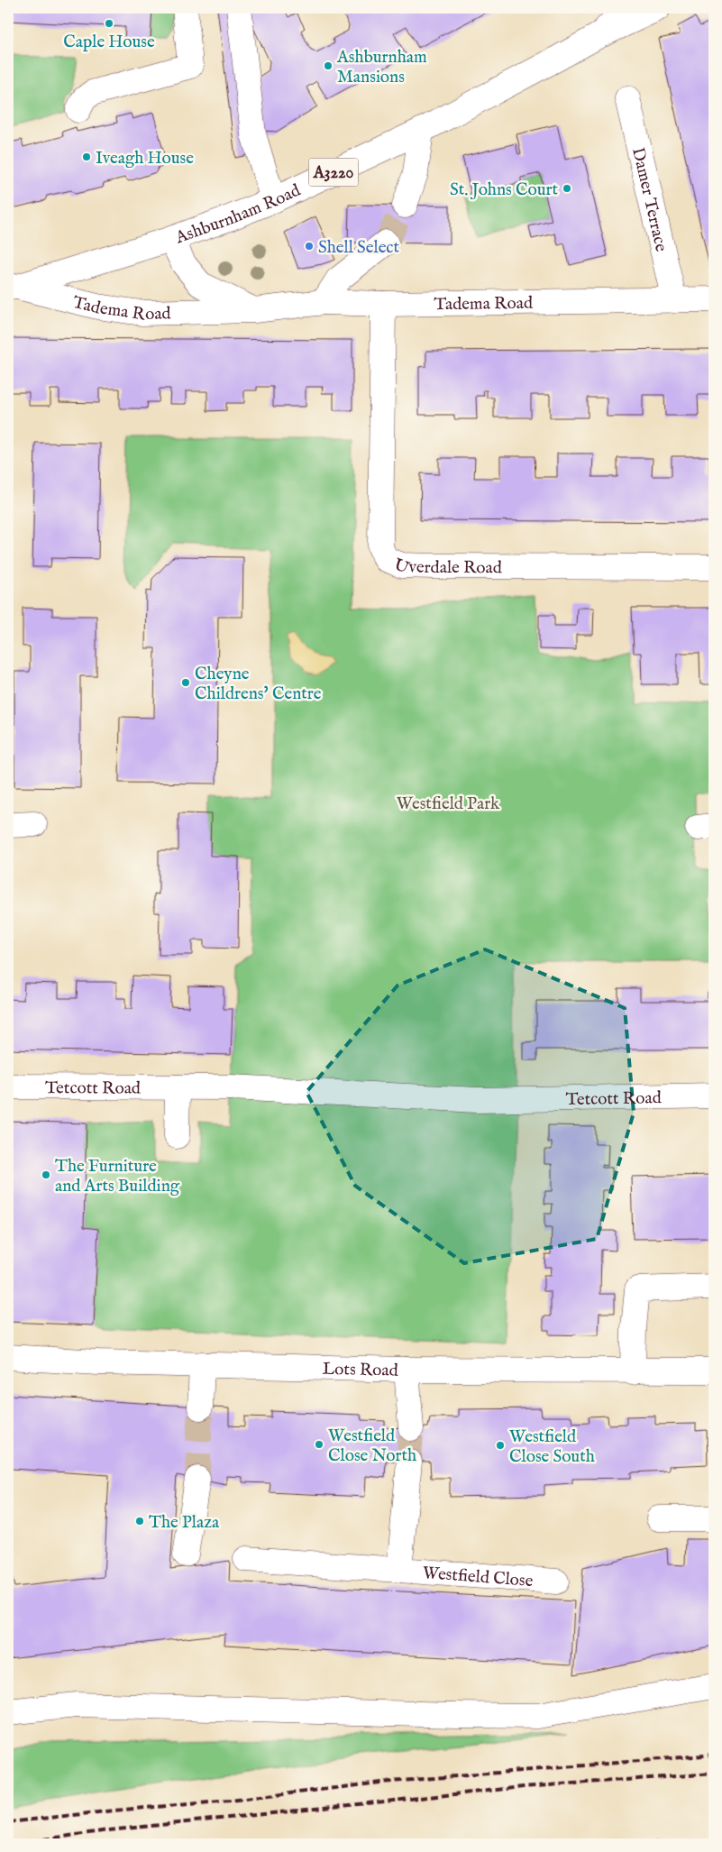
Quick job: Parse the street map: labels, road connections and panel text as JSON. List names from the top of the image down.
{
  "streets": {
    "main road": [
      "A3220",
      "Damer Terrace",
      "Ashburnham Road",
      "Tadema Road",
      "Uverdale Road",
      "Tetcott Road",
      "Lots Road",
      "Westfield Close"
    ]
  },
  "crossings": [
    ["Damer Terrace", "Tadema Road"],
    ["Ashburnham Road", "Tadema Road"],
    ["Tadema Road", "Uverdale Road"]
  ],
  "parks": ["Westfield Park"],
  "places": [
    "Caple House",
    "Ashburnham Mansions",
    "Iveagh House",
    "St. Johns Court",
    "Shell Select",
    "Cheyne Childrens' Centre",
    "The Furniture and Arts Building",
    "Westfield Close North",
    "Westfield Close South",
    "The Plaza"
  ]
}
